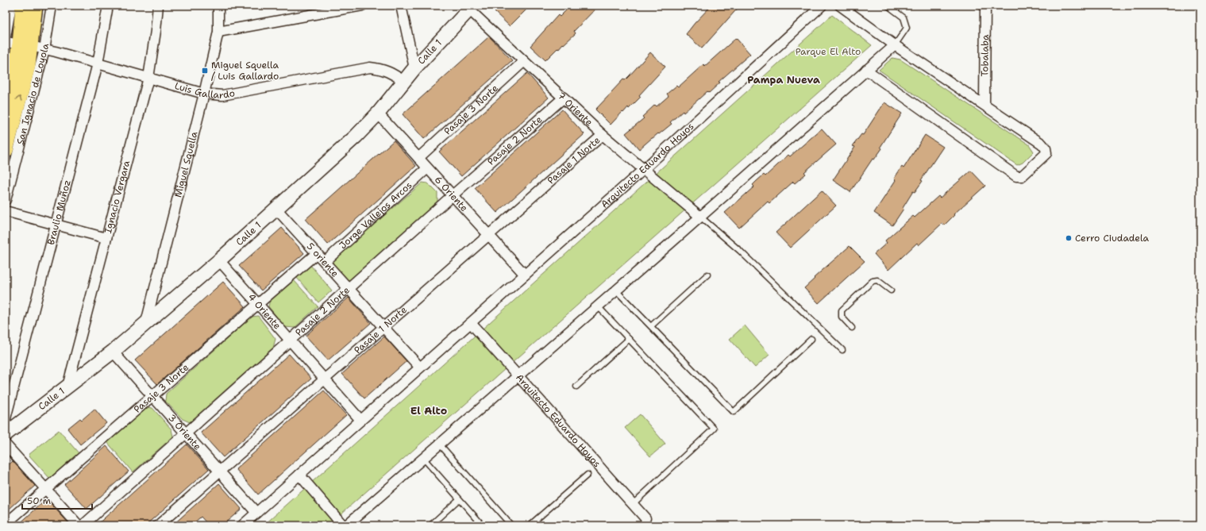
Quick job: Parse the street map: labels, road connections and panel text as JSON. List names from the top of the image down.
{
  "streets": {
    "main road": ["San Ignacio de Loyola"],
    "street": [
      "Calle 1",
      "Tobalaba",
      "Luis Gallardo",
      "Pasaje 3 Norte",
      "7 Oriente",
      "Pasaje 2 Norte",
      "Pasaje 1 Norte",
      "Miguel Squella",
      "Arquitecto Eduardo Hoyos",
      "6 Oriente",
      "Ignacio Vergara",
      "Braulio Muñoz",
      "Jorge Vallejos Arcos",
      "5 oriente",
      "4 Oriente",
      "3 Oriente"
    ]
  },
  "crossings": [
    ["Calle 1", "Luis Gallardo"],
    ["Calle 1", "7 Oriente"],
    ["Calle 1", "Miguel Squella"],
    ["Calle 1", "6 Oriente"],
    ["Calle 1", "Ignacio Vergara"],
    ["Calle 1", "5 oriente"],
    ["Calle 1", "4 Oriente"],
    ["Calle 1", "3 Oriente"],
    ["Luis Gallardo", "San Ignacio de Loyola"],
    ["Luis Gallardo", "Miguel Squella"],
    ["Luis Gallardo", "Ignacio Vergara"],
    ["Luis Gallardo", "Braulio Muñoz"],
    ["Pasaje 3 Norte", "7 Oriente"],
    ["Pasaje 3 Norte", "6 Oriente"],
    ["Pasaje 3 Norte", "5 oriente"],
    ["Pasaje 3 Norte", "4 Oriente"],
    ["Pasaje 3 Norte", "3 Oriente"],
    ["7 Oriente", "Pasaje 2 Norte"],
    ["7 Oriente", "Pasaje 1 Norte"],
    ["7 Oriente", "Arquitecto Eduardo Hoyos"],
    ["Pasaje 2 Norte", "6 Oriente"],
    ["Pasaje 2 Norte", "5 oriente"],
    ["Pasaje 2 Norte", "4 Oriente"],
    ["Pasaje 2 Norte", "3 Oriente"],
    ["Pasaje 1 Norte", "6 Oriente"],
    ["Pasaje 1 Norte", "5 oriente"],
    ["Pasaje 1 Norte", "4 Oriente"],
    ["Pasaje 1 Norte", "3 Oriente"],
    ["Arquitecto Eduardo Hoyos", "6 Oriente"],
    ["Arquitecto Eduardo Hoyos", "5 oriente"],
    ["Arquitecto Eduardo Hoyos", "4 Oriente"],
    ["Arquitecto Eduardo Hoyos", "3 Oriente"],
    ["6 Oriente", "Jorge Vallejos Arcos"],
    ["Jorge Vallejos Arcos", "5 oriente"]
  ],
  "districts": ["Pampa Nueva", "El Alto"],
  "parks": ["Parque El Alto"],
  "places": {
    "transit": ["Miguel Squella / Luis Gallardo"],
    "other": ["Cerro Ciudadela"]
  },
  "scale_bar": "50 m"
}
